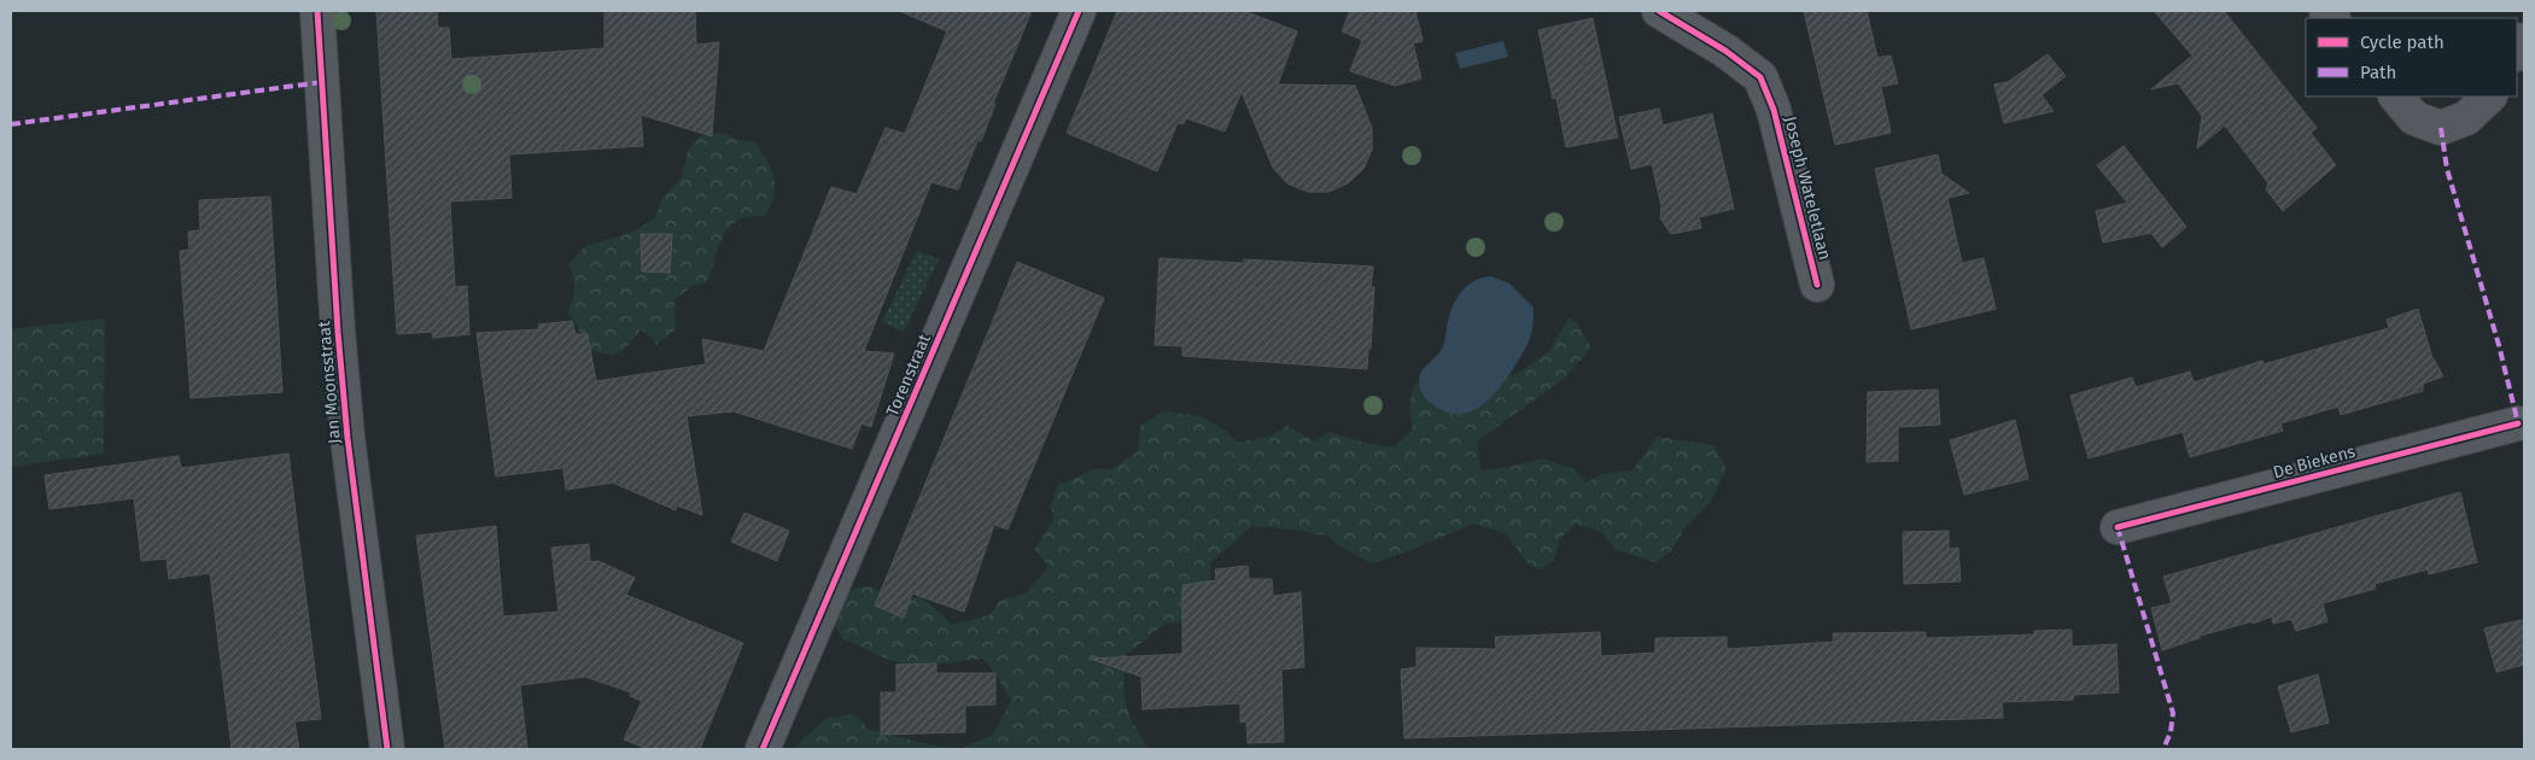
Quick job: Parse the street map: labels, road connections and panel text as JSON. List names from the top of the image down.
{
  "streets": {
    "street": [
      "Joseph Wateletlaan",
      "Torenstraat",
      "Jan Moonsstraat",
      "De Biekens"
    ]
  },
  "legend": ["Cycle path", "Path"]
}
